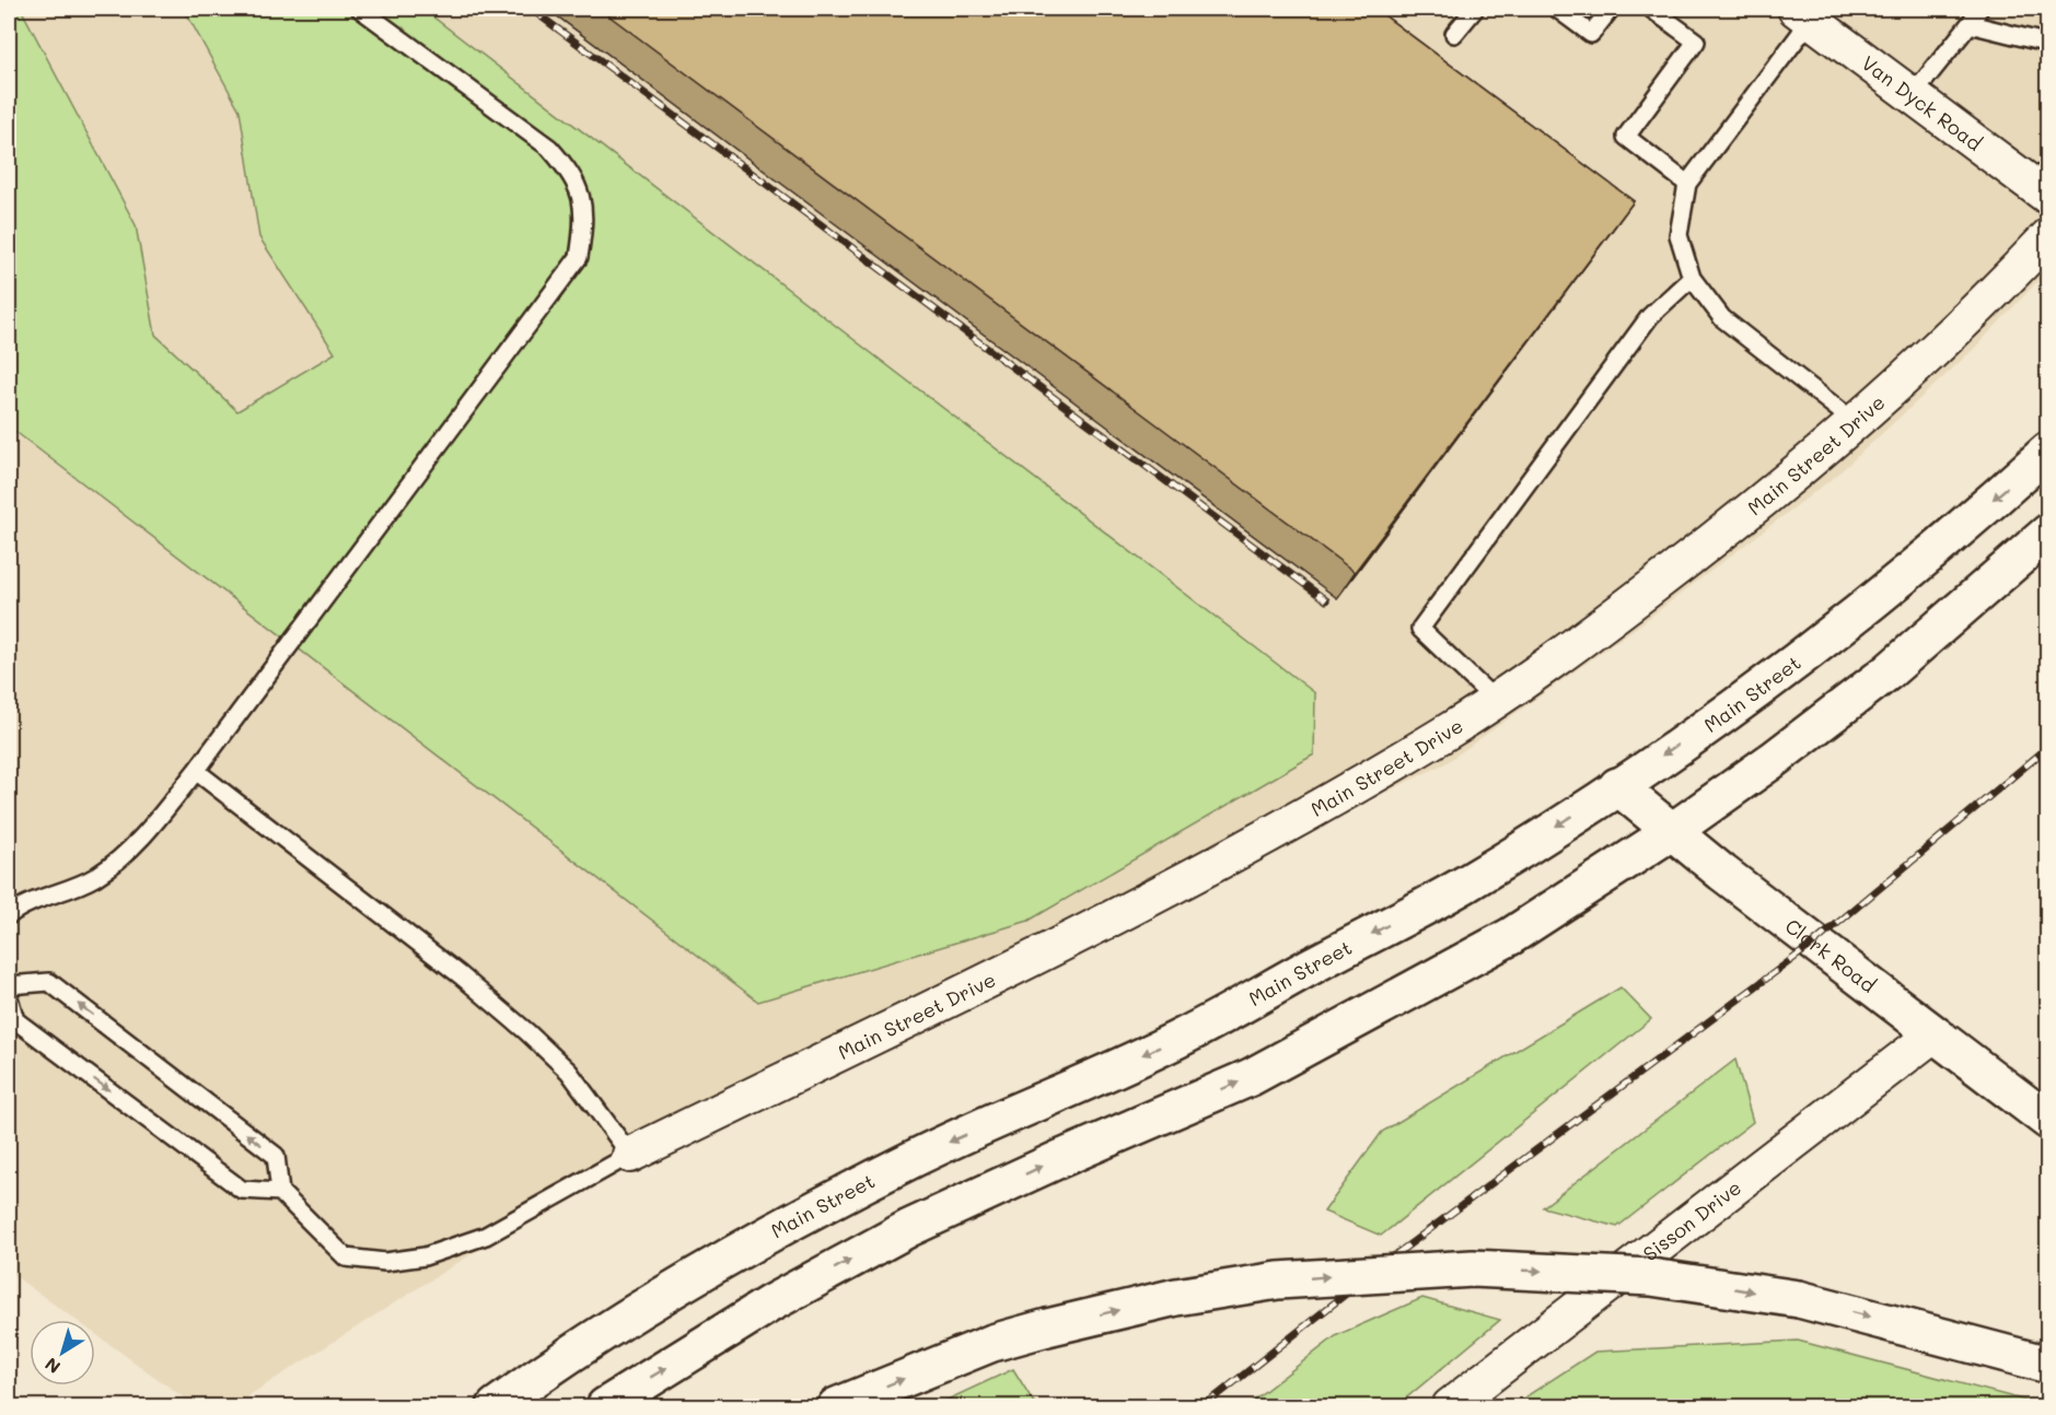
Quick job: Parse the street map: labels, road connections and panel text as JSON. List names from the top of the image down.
{
  "streets": {
    "main road": ["Main Street", "Clark Road"],
    "street": ["Van Dyck Road", "Main Street Drive", "Sisson Drive"]
  },
  "crossings": [
    ["Main Street", "Clark Road"],
    ["Clark Road", "Sisson Drive"]
  ],
  "north": "bottom left"
}
